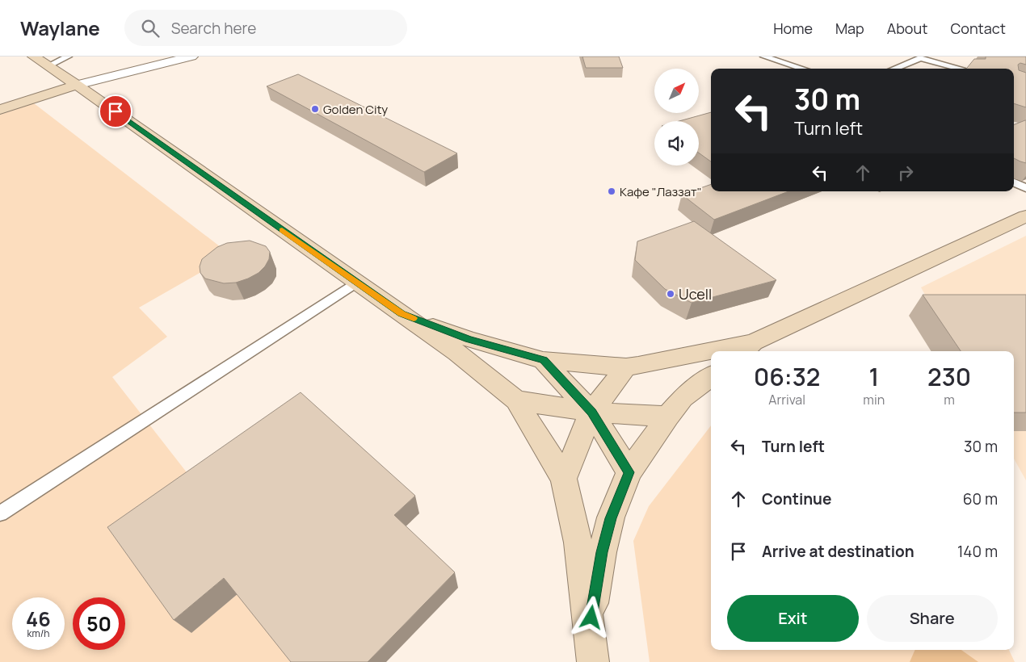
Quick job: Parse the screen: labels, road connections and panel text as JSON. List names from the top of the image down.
{
  "places": ["Golden City", "Кафе \"Лаззат\"", "Ucell"],
  "north": "top right",
  "page": {
    "header": "Waylane",
    "search": "Search here",
    "nav": [
      "Home",
      "Map",
      "About",
      "Contact"
    ],
    "turn": ["30 m", "Turn left"],
    "eta": [
      "06:32",
      "Arrival",
      "1",
      "min",
      "230",
      "m"
    ],
    "list": [
      {
        "name": "Turn left",
        "value": "30 m"
      },
      {
        "name": "Continue",
        "value": "60 m"
      },
      {
        "name": "Arrive at destination",
        "value": "140 m"
      }
    ],
    "buttons": ["Exit", "Share"],
    "speed": "46 km/h",
    "limit": "50"
  }
}
